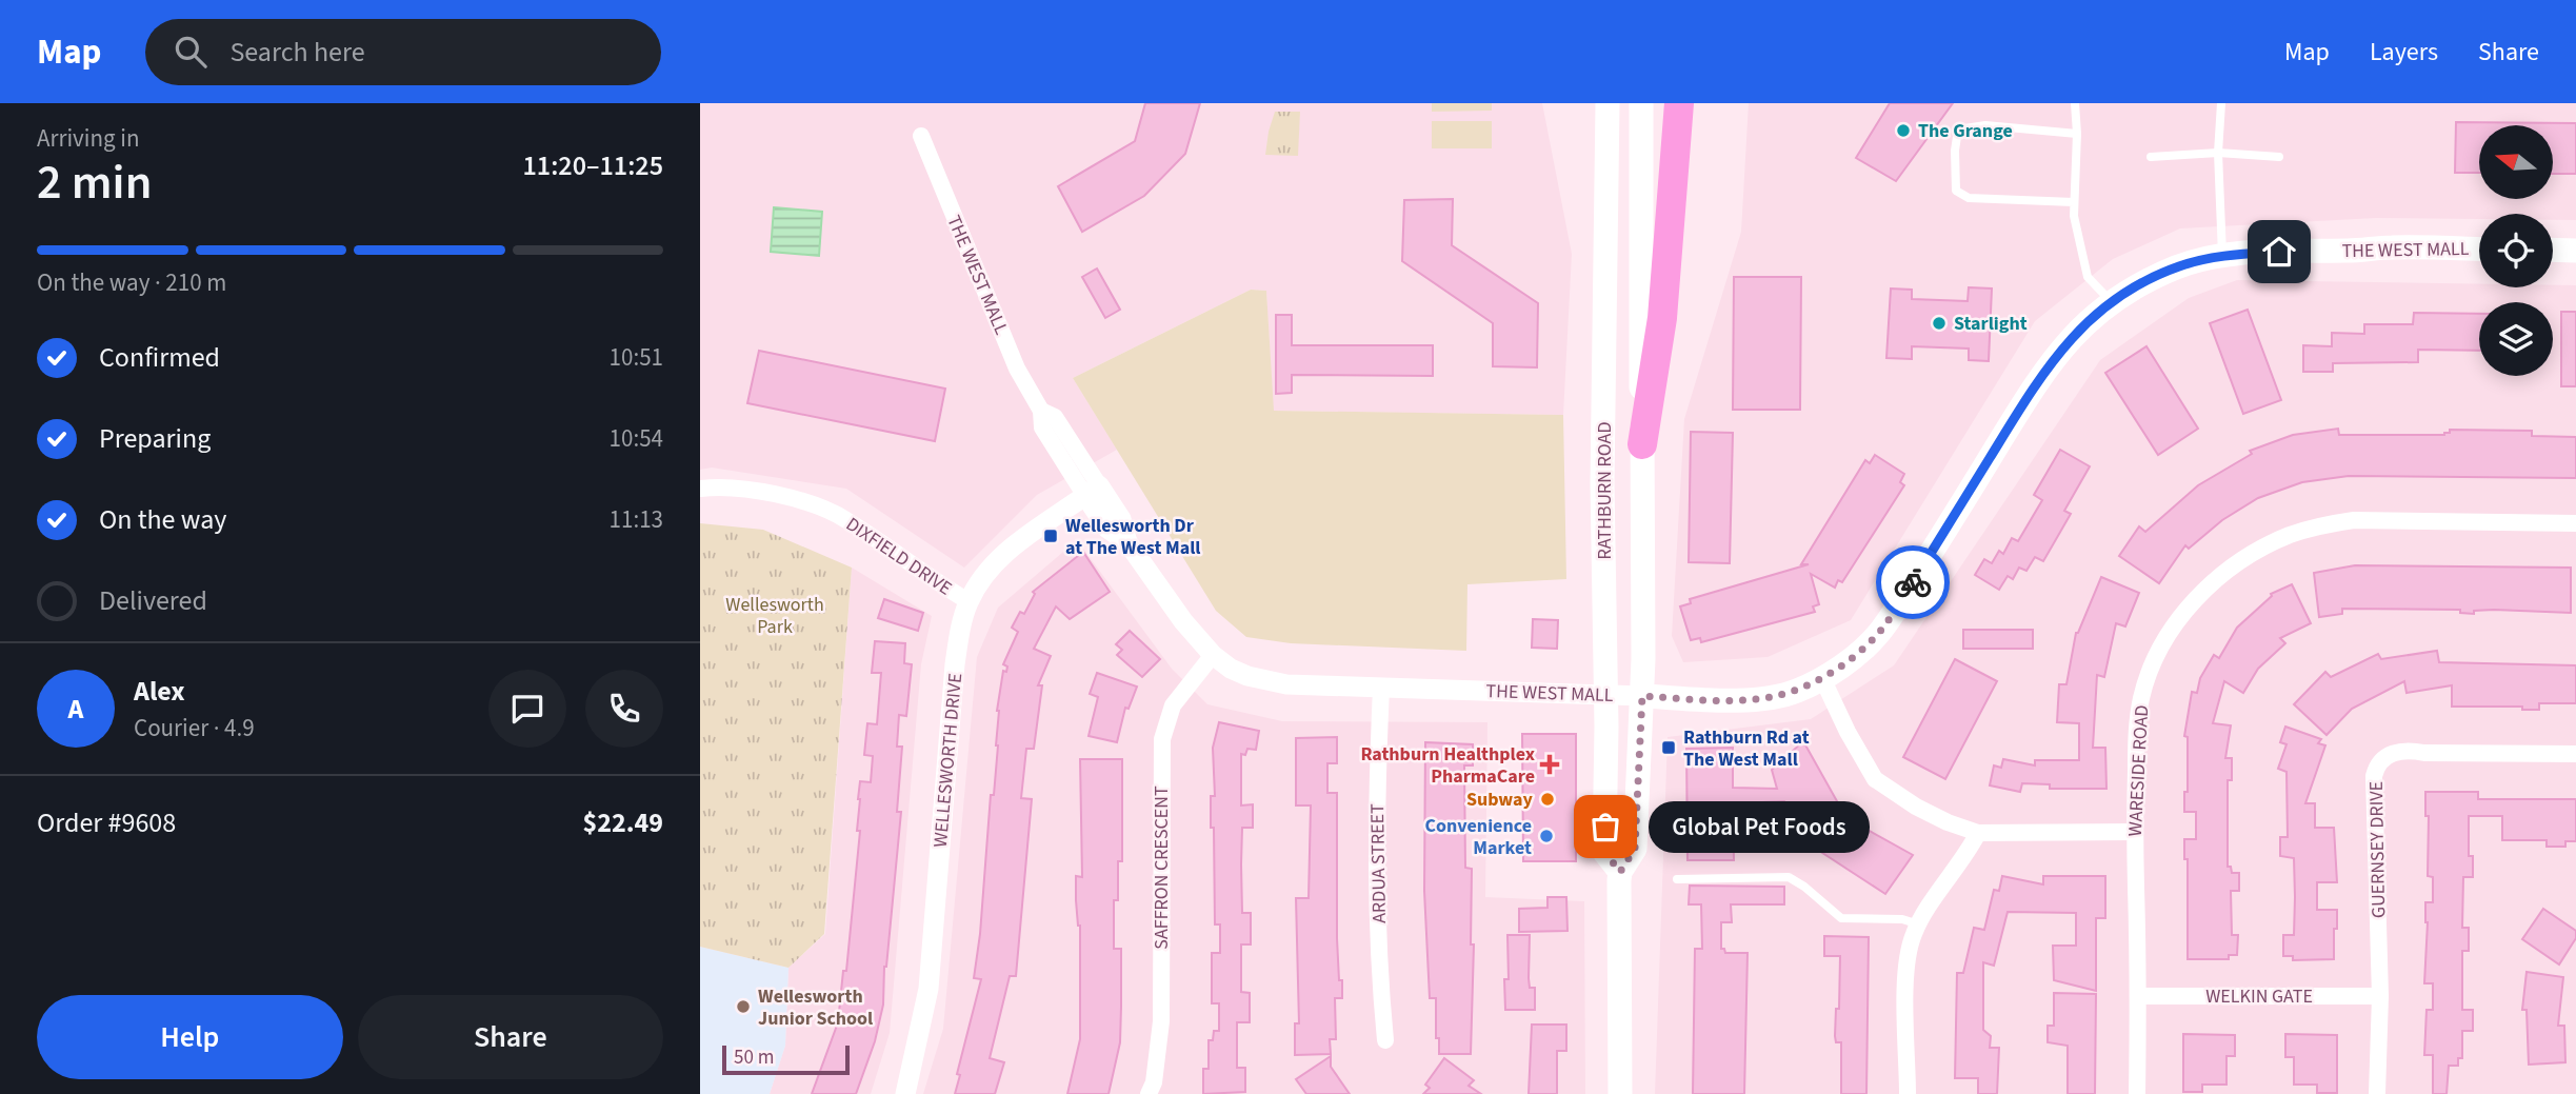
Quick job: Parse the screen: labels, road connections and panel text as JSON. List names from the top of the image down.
{
  "streets": {
    "main road": ["THE WEST MALL", "RATHBURN ROAD"],
    "street": [
      "DIXFIELD DRIVE",
      "WELLESWORTH DRIVE",
      "WARESIDE ROAD",
      "GUERNSEY DRIVE",
      "ARDUA STREET",
      "SAFFRON CRESCENT",
      "WELKIN GATE"
    ]
  },
  "crossings": [
    ["THE WEST MALL", "RATHBURN ROAD"],
    ["THE WEST MALL", "WELLESWORTH DRIVE"],
    ["THE WEST MALL", "ARDUA STREET"],
    ["THE WEST MALL", "SAFFRON CRESCENT"],
    ["DIXFIELD DRIVE", "WELLESWORTH DRIVE"],
    ["WARESIDE ROAD", "WELKIN GATE"],
    ["GUERNSEY DRIVE", "WELKIN GATE"]
  ],
  "parks": ["Wellesworth Park"],
  "places": {
    "other": [
      "The Grange",
      "Starlight",
      "Subway",
      "Global Pet Foods",
      "Convenience Market",
      "Wellesworth Junior School"
    ],
    "transit": ["Wellesworth Dr at The West Mall", "Rathburn Rd at The West Mall"],
    "health": ["Rathburn Healthplex PharmaCare"]
  },
  "scale_bar": "50 m",
  "north": "left",
  "page": {
    "header": "Map",
    "search": "Search here",
    "nav": ["Map", "Layers", "Share"],
    "heading": ["2 min", "Arriving in", "11:20–11:25"],
    "panel": [
      "Alex",
      "Courier · 4.9",
      "Order #9608",
      "$22.49"
    ],
    "bar": "On the way · 210 m",
    "list": [
      ["Confirmed", "10:51"],
      ["Preparing", "10:54"],
      ["On the way", "11:13"],
      "Delivered"
    ],
    "round": "A",
    "bubble": "Global Pet Foods",
    "buttons": ["Help", "Share"],
    "scale": "50 m"
  }
}
